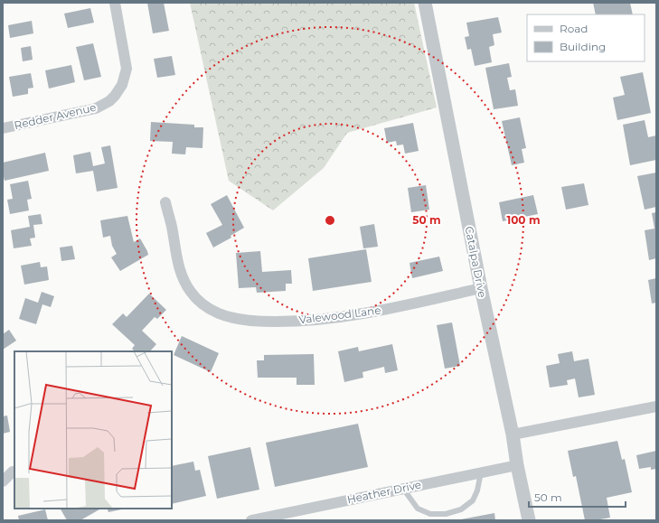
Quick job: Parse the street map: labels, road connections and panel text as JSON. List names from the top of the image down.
{
  "streets": {
    "street": [
      "Redder Avenue",
      "Catalpa Drive",
      "Valewood Lane",
      "Heather Drive"
    ]
  },
  "crossings": [
    ["Catalpa Drive", "Valewood Lane"],
    ["Catalpa Drive", "Heather Drive"]
  ],
  "legend": ["Road", "Building"],
  "scale_bar": "50 m",
  "rings": ["50 m", "100 m"]
}
